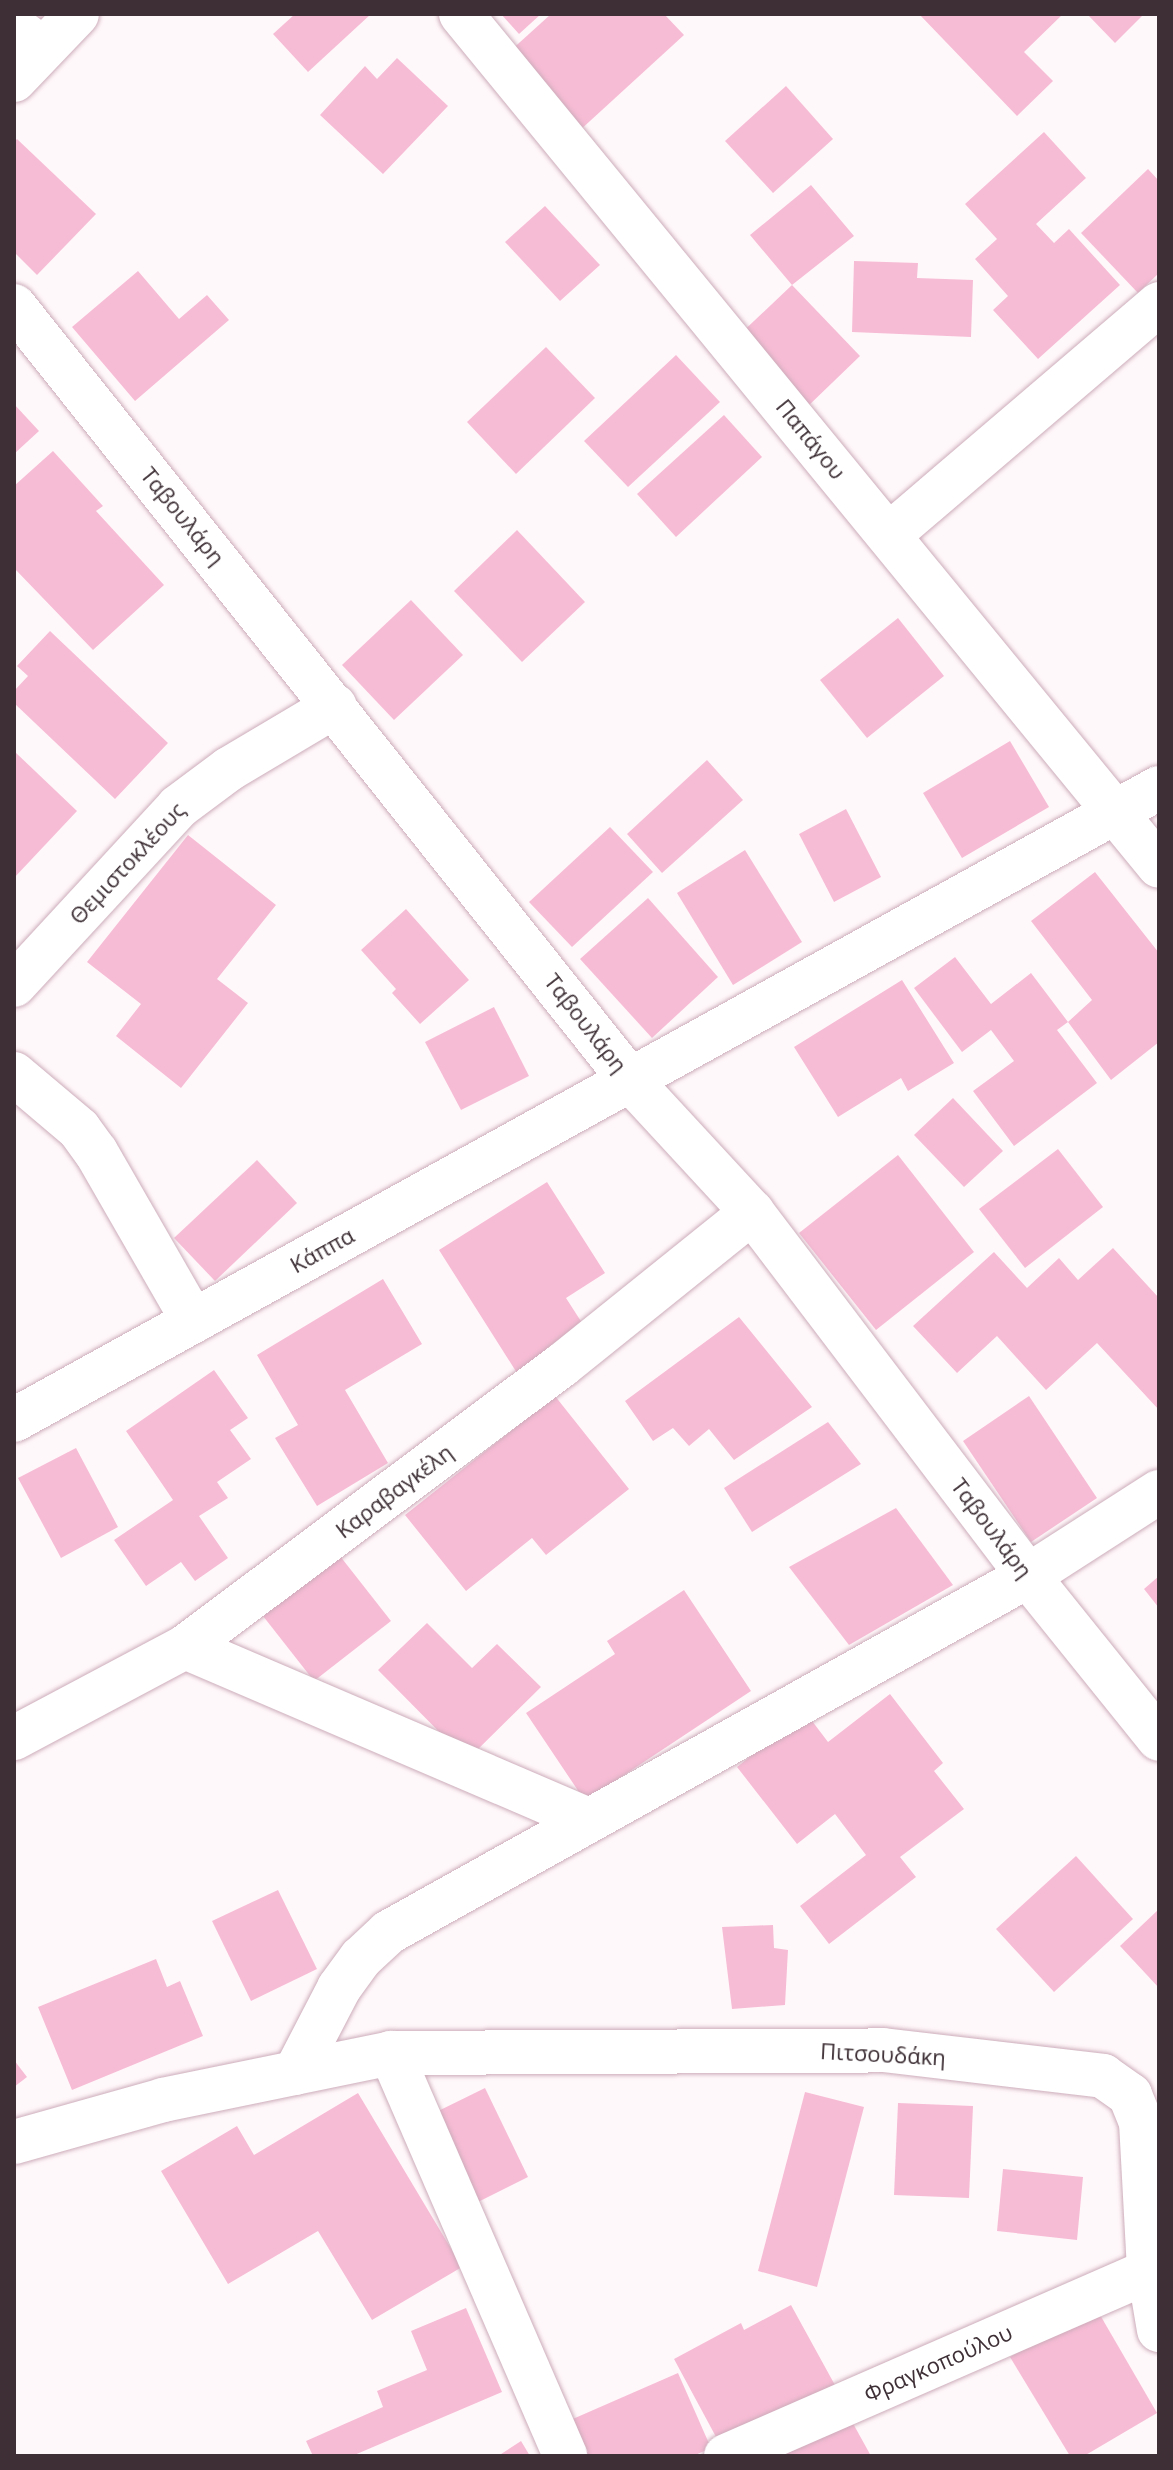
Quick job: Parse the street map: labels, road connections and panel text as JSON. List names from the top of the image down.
{
  "streets": {
    "street": [
      "Παπάγου",
      "Ταβουλάρη",
      "Θεμιστοκλέους",
      "Κάππα",
      "Καραβαγκέλη",
      "Πιτσουδάκη",
      "Φραγκοπούλου"
    ]
  },
  "crossings": [
    ["Παπάγου", "Κάππα"],
    ["Ταβουλάρη", "Θεμιστοκλέους"],
    ["Ταβουλάρη", "Κάππα"],
    ["Ταβουλάρη", "Καραβαγκέλη"],
    ["Πιτσουδάκη", "Φραγκοπούλου"]
  ]
}
